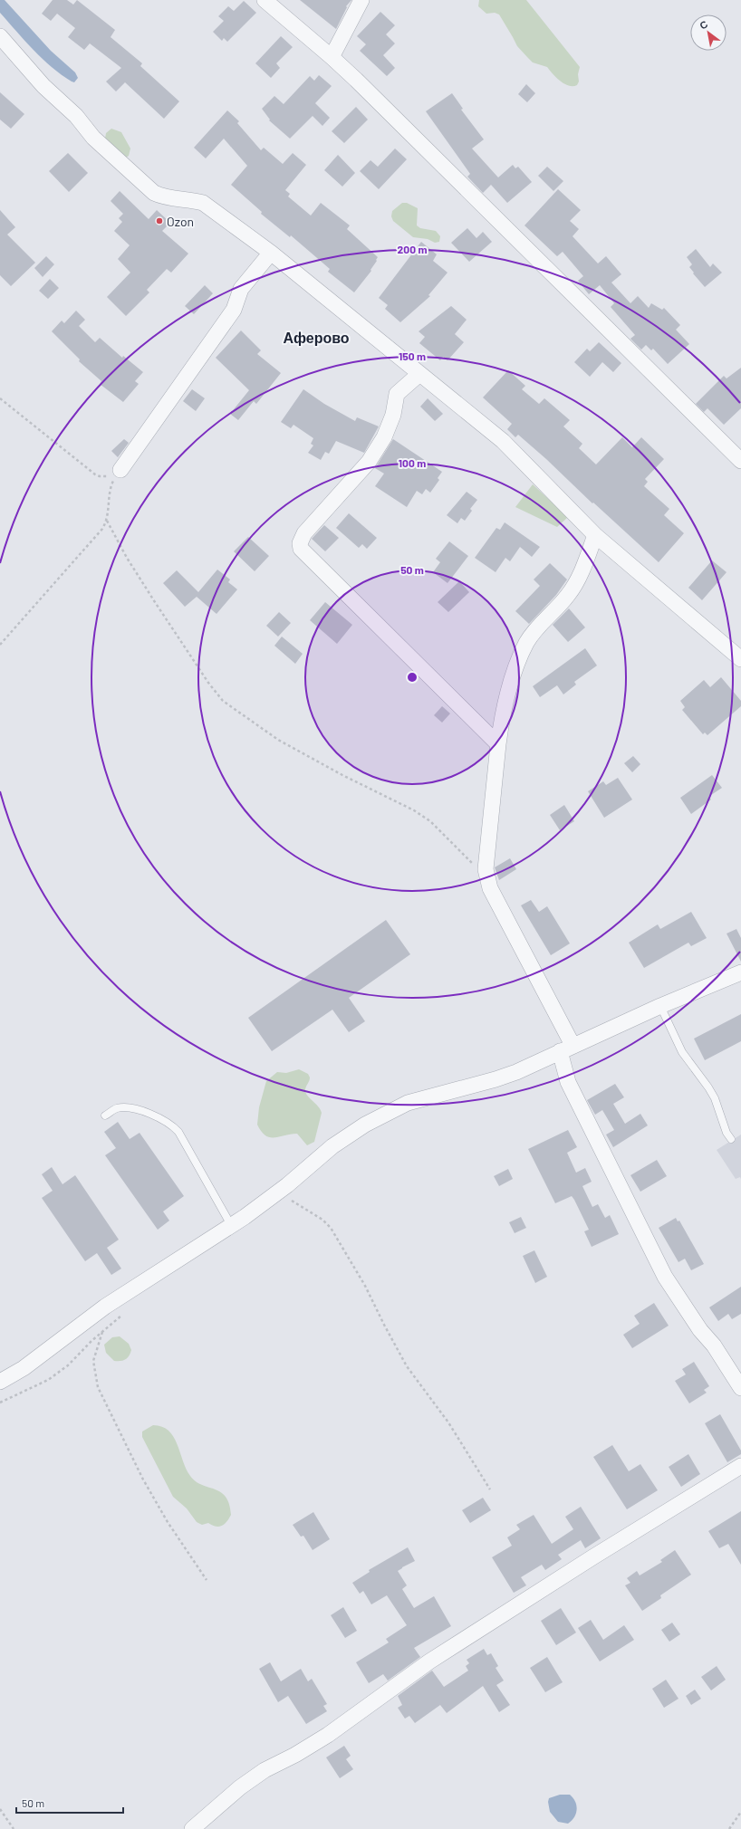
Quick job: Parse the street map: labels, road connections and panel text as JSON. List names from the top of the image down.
{
  "districts": ["Аферово"],
  "places": ["Ozon"],
  "scale_bar": "50 m",
  "north": "top left",
  "rings": [
    "200 m",
    "150 m",
    "100 m",
    "50 m"
  ]
}
